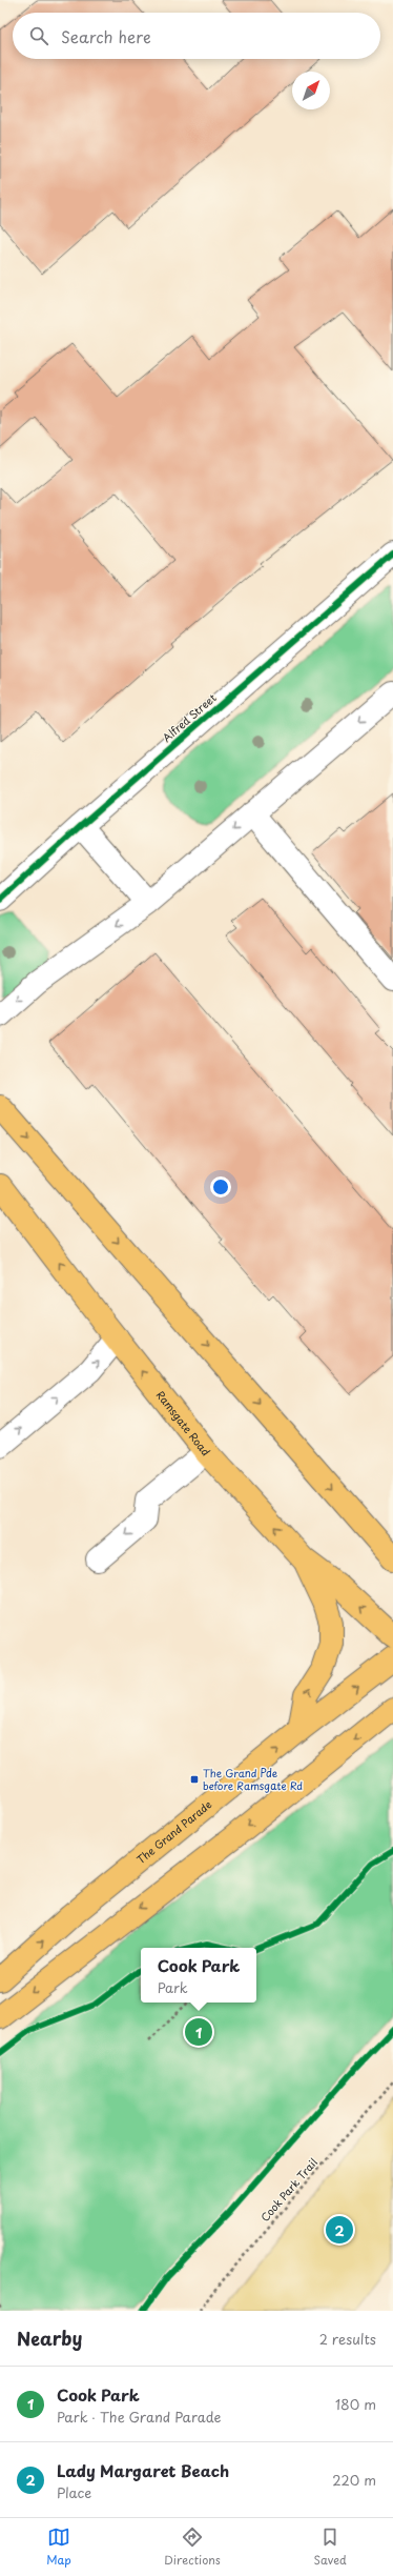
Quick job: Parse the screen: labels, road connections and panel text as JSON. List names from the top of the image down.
{
  "streets": {
    "main road": ["Ramsgate Road", "The Grand Parade"],
    "street": ["Alfred Street"],
    "path": ["Cook Park Trail"]
  },
  "places": {
    "transit": ["The Grand Pde before Ramsgate Rd"]
  },
  "north": "top right",
  "page": {
    "search": "Search here",
    "popup": ["Cook Park", "Park"],
    "pins": ["1", "2"],
    "heading": ["Nearby", "2 results"],
    "list": [
      {
        "mark": "1",
        "name": "Cook Park",
        "note": "Park · The Grand Parade",
        "value": "180 m"
      },
      {
        "mark": "2",
        "name": "Lady Margaret Beach",
        "note": "Place",
        "value": "220 m"
      }
    ],
    "nav": ["Map", "Directions", "Saved"]
  }
}
